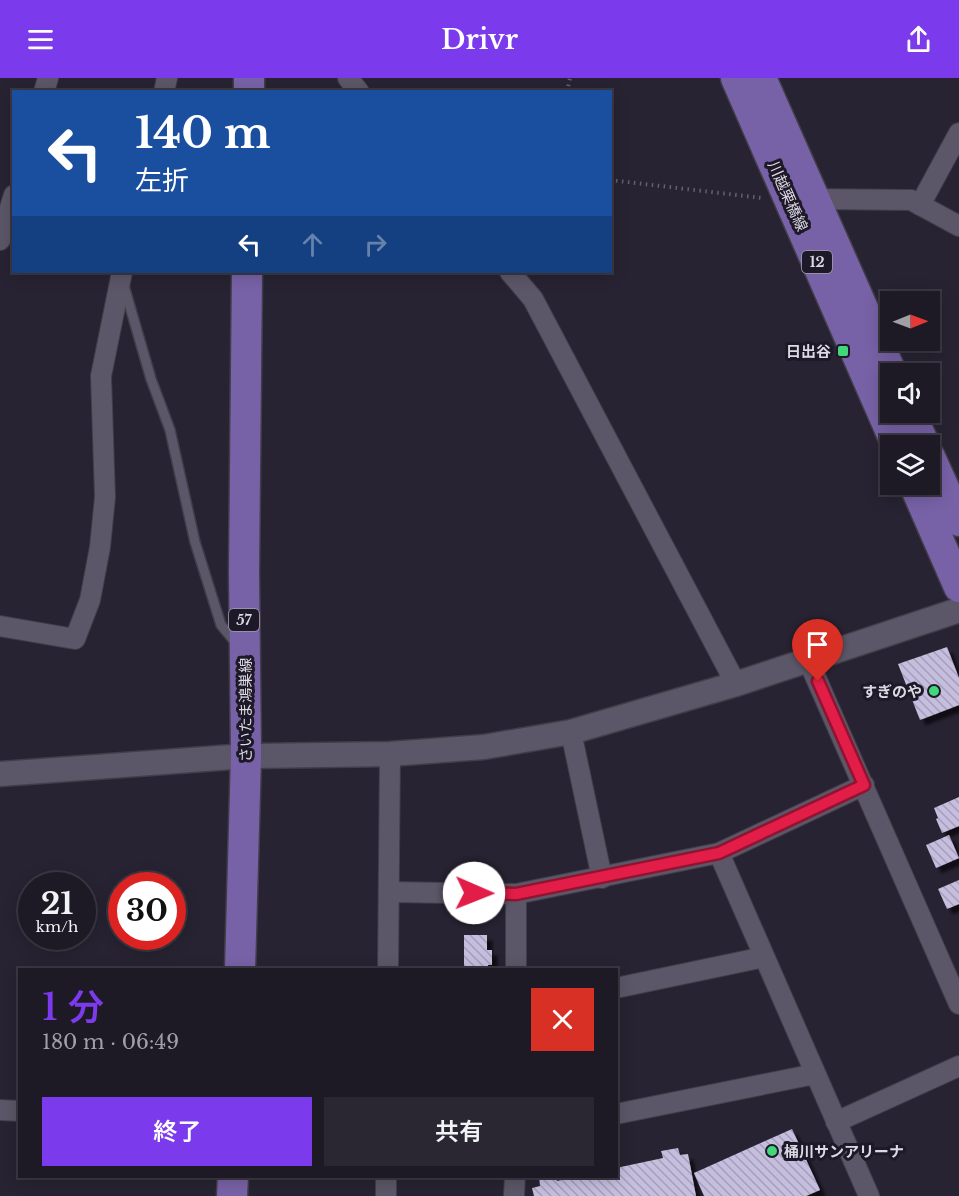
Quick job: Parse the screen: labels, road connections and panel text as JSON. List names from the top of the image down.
{
  "streets": {
    "main road": [
      "川越栗橋線",
      "12",
      "57",
      "さいたま鴻巣線"
    ]
  },
  "places": {
    "transit": ["日出谷"],
    "other": ["すぎのや", "桶川サンアリーナ"]
  },
  "north": "right",
  "page": {
    "header": "Drivr",
    "turn": ["140 m", "左折"],
    "speed": "21 km/h",
    "limit": "30",
    "heading": ["1 分", "180 m · 06:49"],
    "buttons": ["終了", "共有"]
  }
}
